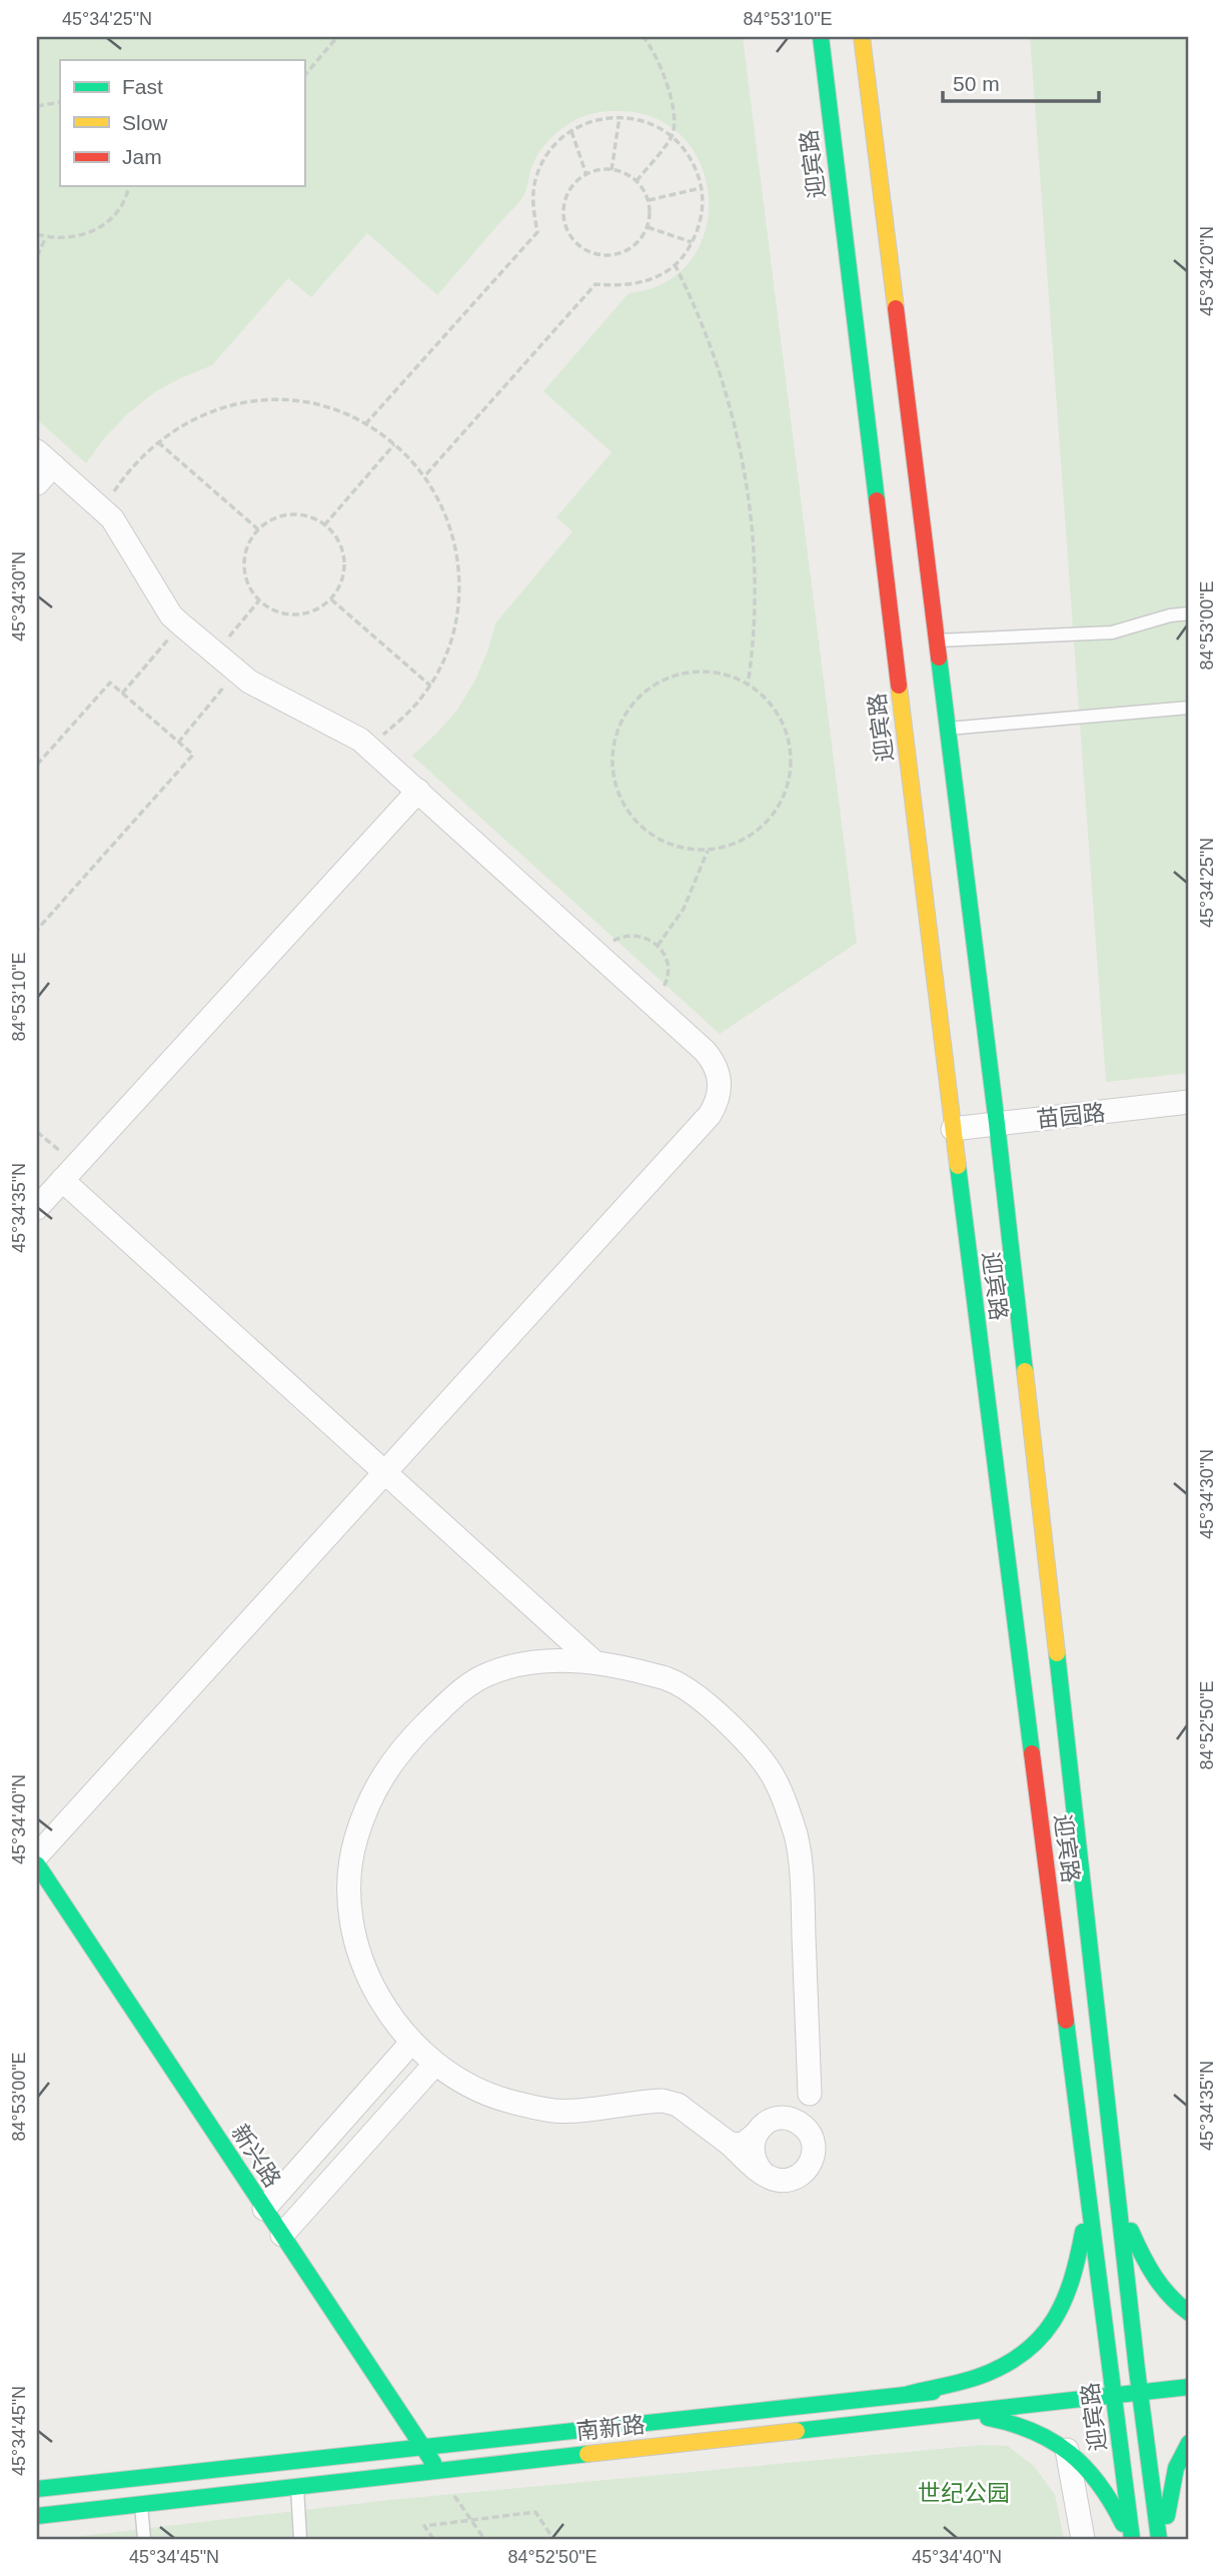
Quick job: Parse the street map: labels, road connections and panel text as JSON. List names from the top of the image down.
{
  "streets": {
    "main road": ["迎宾路", "新兴路", "南新路"],
    "street": ["苗园路"]
  },
  "crossings": [
    ["迎宾路", "苗园路"],
    ["迎宾路", "南新路"],
    ["新兴路", "南新路"]
  ],
  "parks": ["世纪公园"],
  "legend": ["Fast", "Slow", "Jam"],
  "scale_bar": "50 m",
  "coordinates": [
    "45°34'25\"N",
    "84°53'10\"E",
    "45°34'20\"N",
    "45°34'30\"N",
    "84°53'00\"E",
    "45°34'35\"N",
    "84°52'50\"E",
    "45°34'40\"N",
    "45°34'45\"N"
  ]
}
